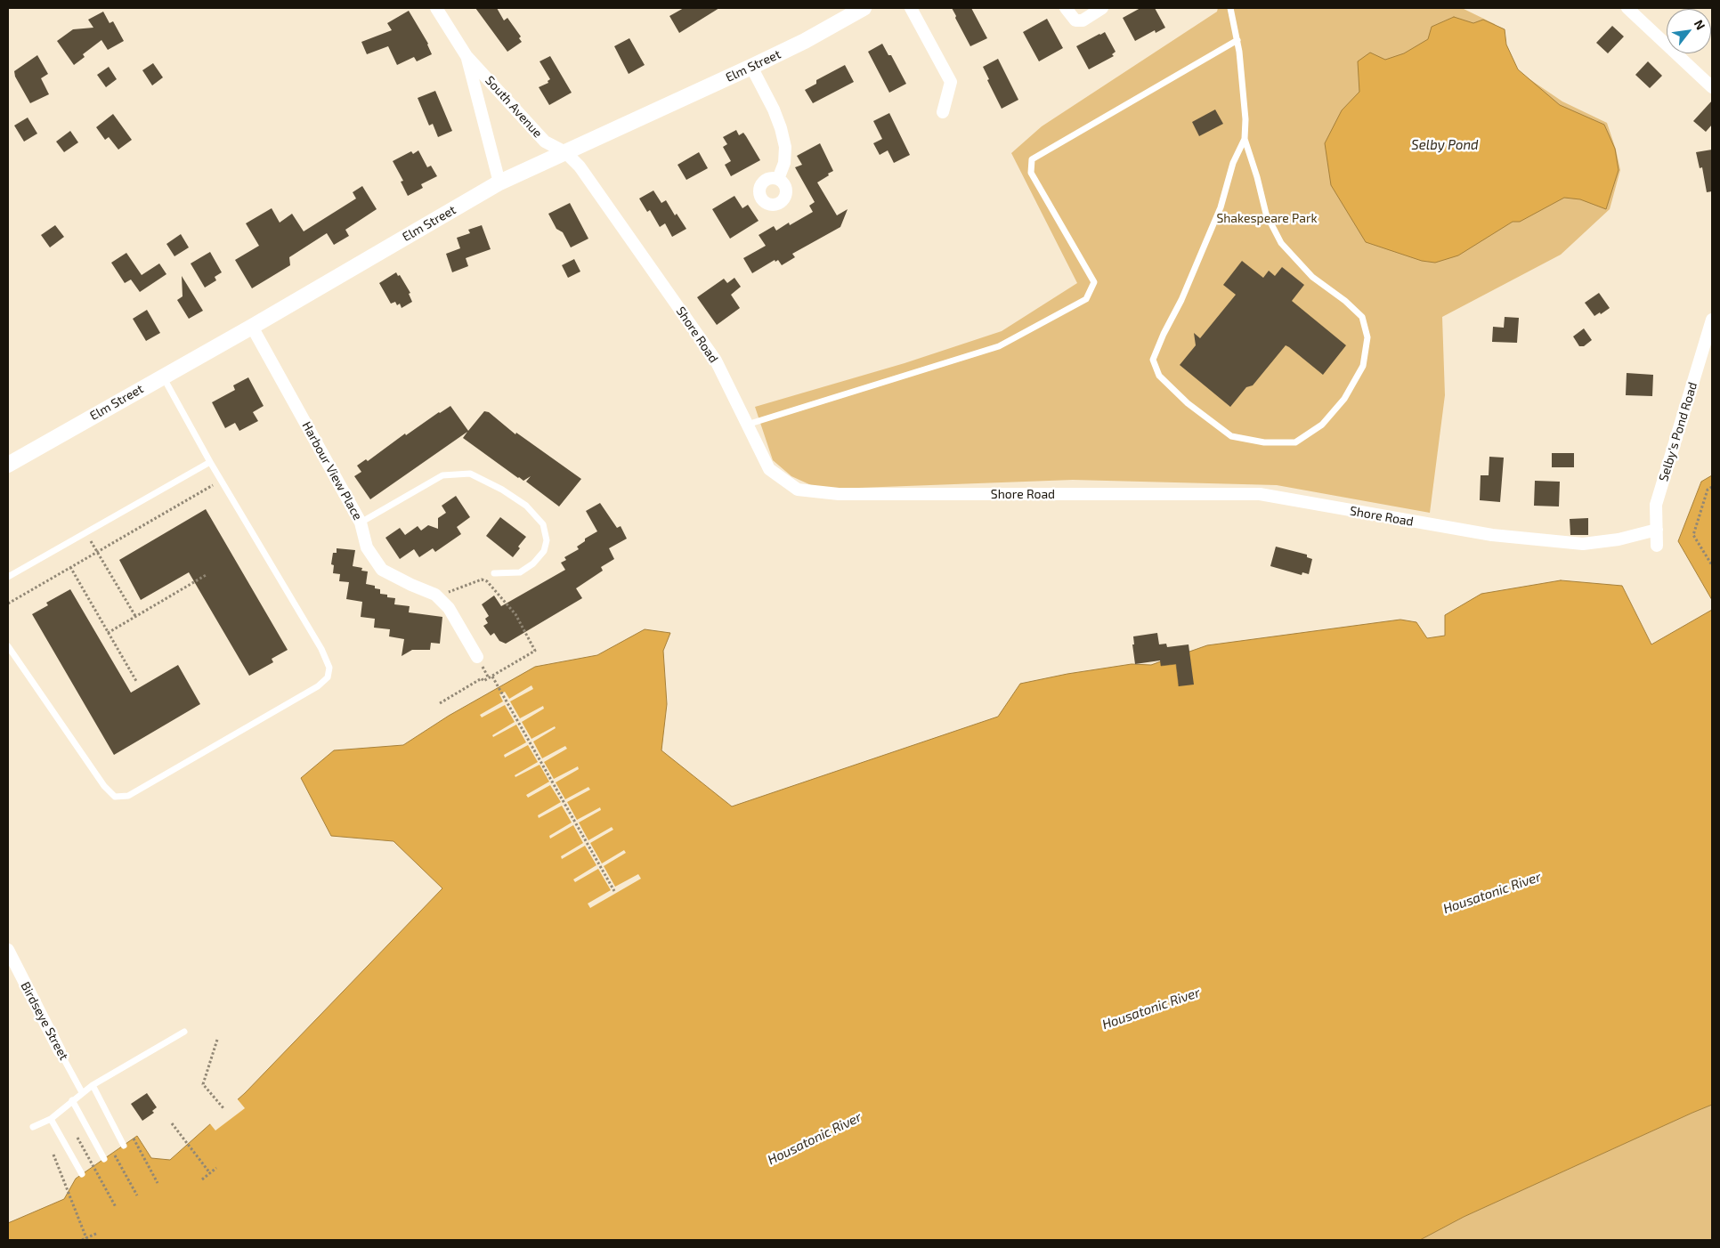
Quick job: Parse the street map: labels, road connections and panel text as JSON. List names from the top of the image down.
{
  "streets": {
    "street": [
      "Elm Street",
      "South Avenue",
      "Shore Road",
      "Selby's Pond Road",
      "Harbour View Place",
      "Birdseye Street"
    ]
  },
  "crossings": [
    ["Elm Street", "South Avenue"],
    ["Elm Street", "Shore Road"],
    ["Elm Street", "Harbour View Place"],
    ["South Avenue", "Shore Road"],
    ["Shore Road", "Selby's Pond Road"]
  ],
  "water": ["Selby Pond", "Housatonic River"],
  "parks": ["Shakespeare Park"],
  "north": "top right"
}
